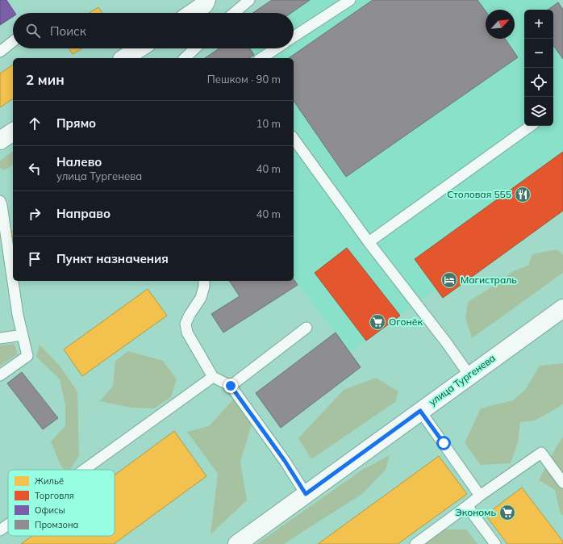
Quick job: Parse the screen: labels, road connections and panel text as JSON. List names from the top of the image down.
{
  "streets": {
    "main road": ["улица Тургенева"]
  },
  "places": {
    "restaurant": ["Столовая 555"],
    "hotel": ["Магистраль"],
    "supermarket": ["Огонёк", "Экономь"]
  },
  "legend": [
    "Жильё",
    "Торговля",
    "Офисы",
    "Промзона"
  ],
  "north": "top right",
  "page": {
    "map_buttons": ["+", "−"],
    "search": "Поиск",
    "heading": ["2 мин", "Пешком · 90 m"],
    "list": [
      ["Прямо", "10 m"],
      ["Налево", "улица Тургенева", "40 m"],
      ["Направо", "40 m"],
      "Пункт назначения"
    ]
  }
}
